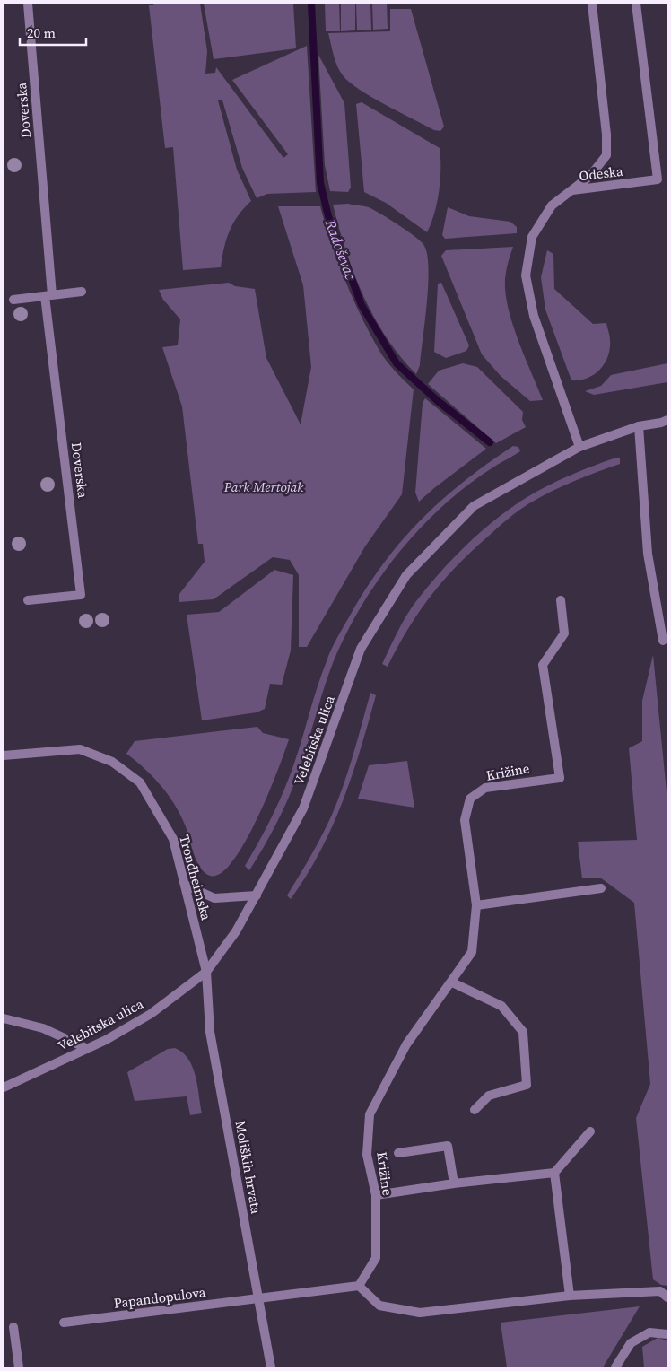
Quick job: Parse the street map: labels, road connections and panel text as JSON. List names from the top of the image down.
{
  "streets": {
    "street": [
      "Doverska",
      "Odeska",
      "Velebitska ulica",
      "Križine",
      "Trondheimska",
      "Moliških hrvata",
      "Papandopulova"
    ]
  },
  "crossings": [
    ["Odeska", "Velebitska ulica"],
    ["Velebitska ulica", "Trondheimska"],
    ["Velebitska ulica", "Moliških hrvata"],
    ["Trondheimska", "Moliških hrvata"],
    ["Moliških hrvata", "Papandopulova"]
  ],
  "water": ["Radoševac"],
  "parks": ["Park Mertojak"],
  "scale_bar": "20 m"
}
